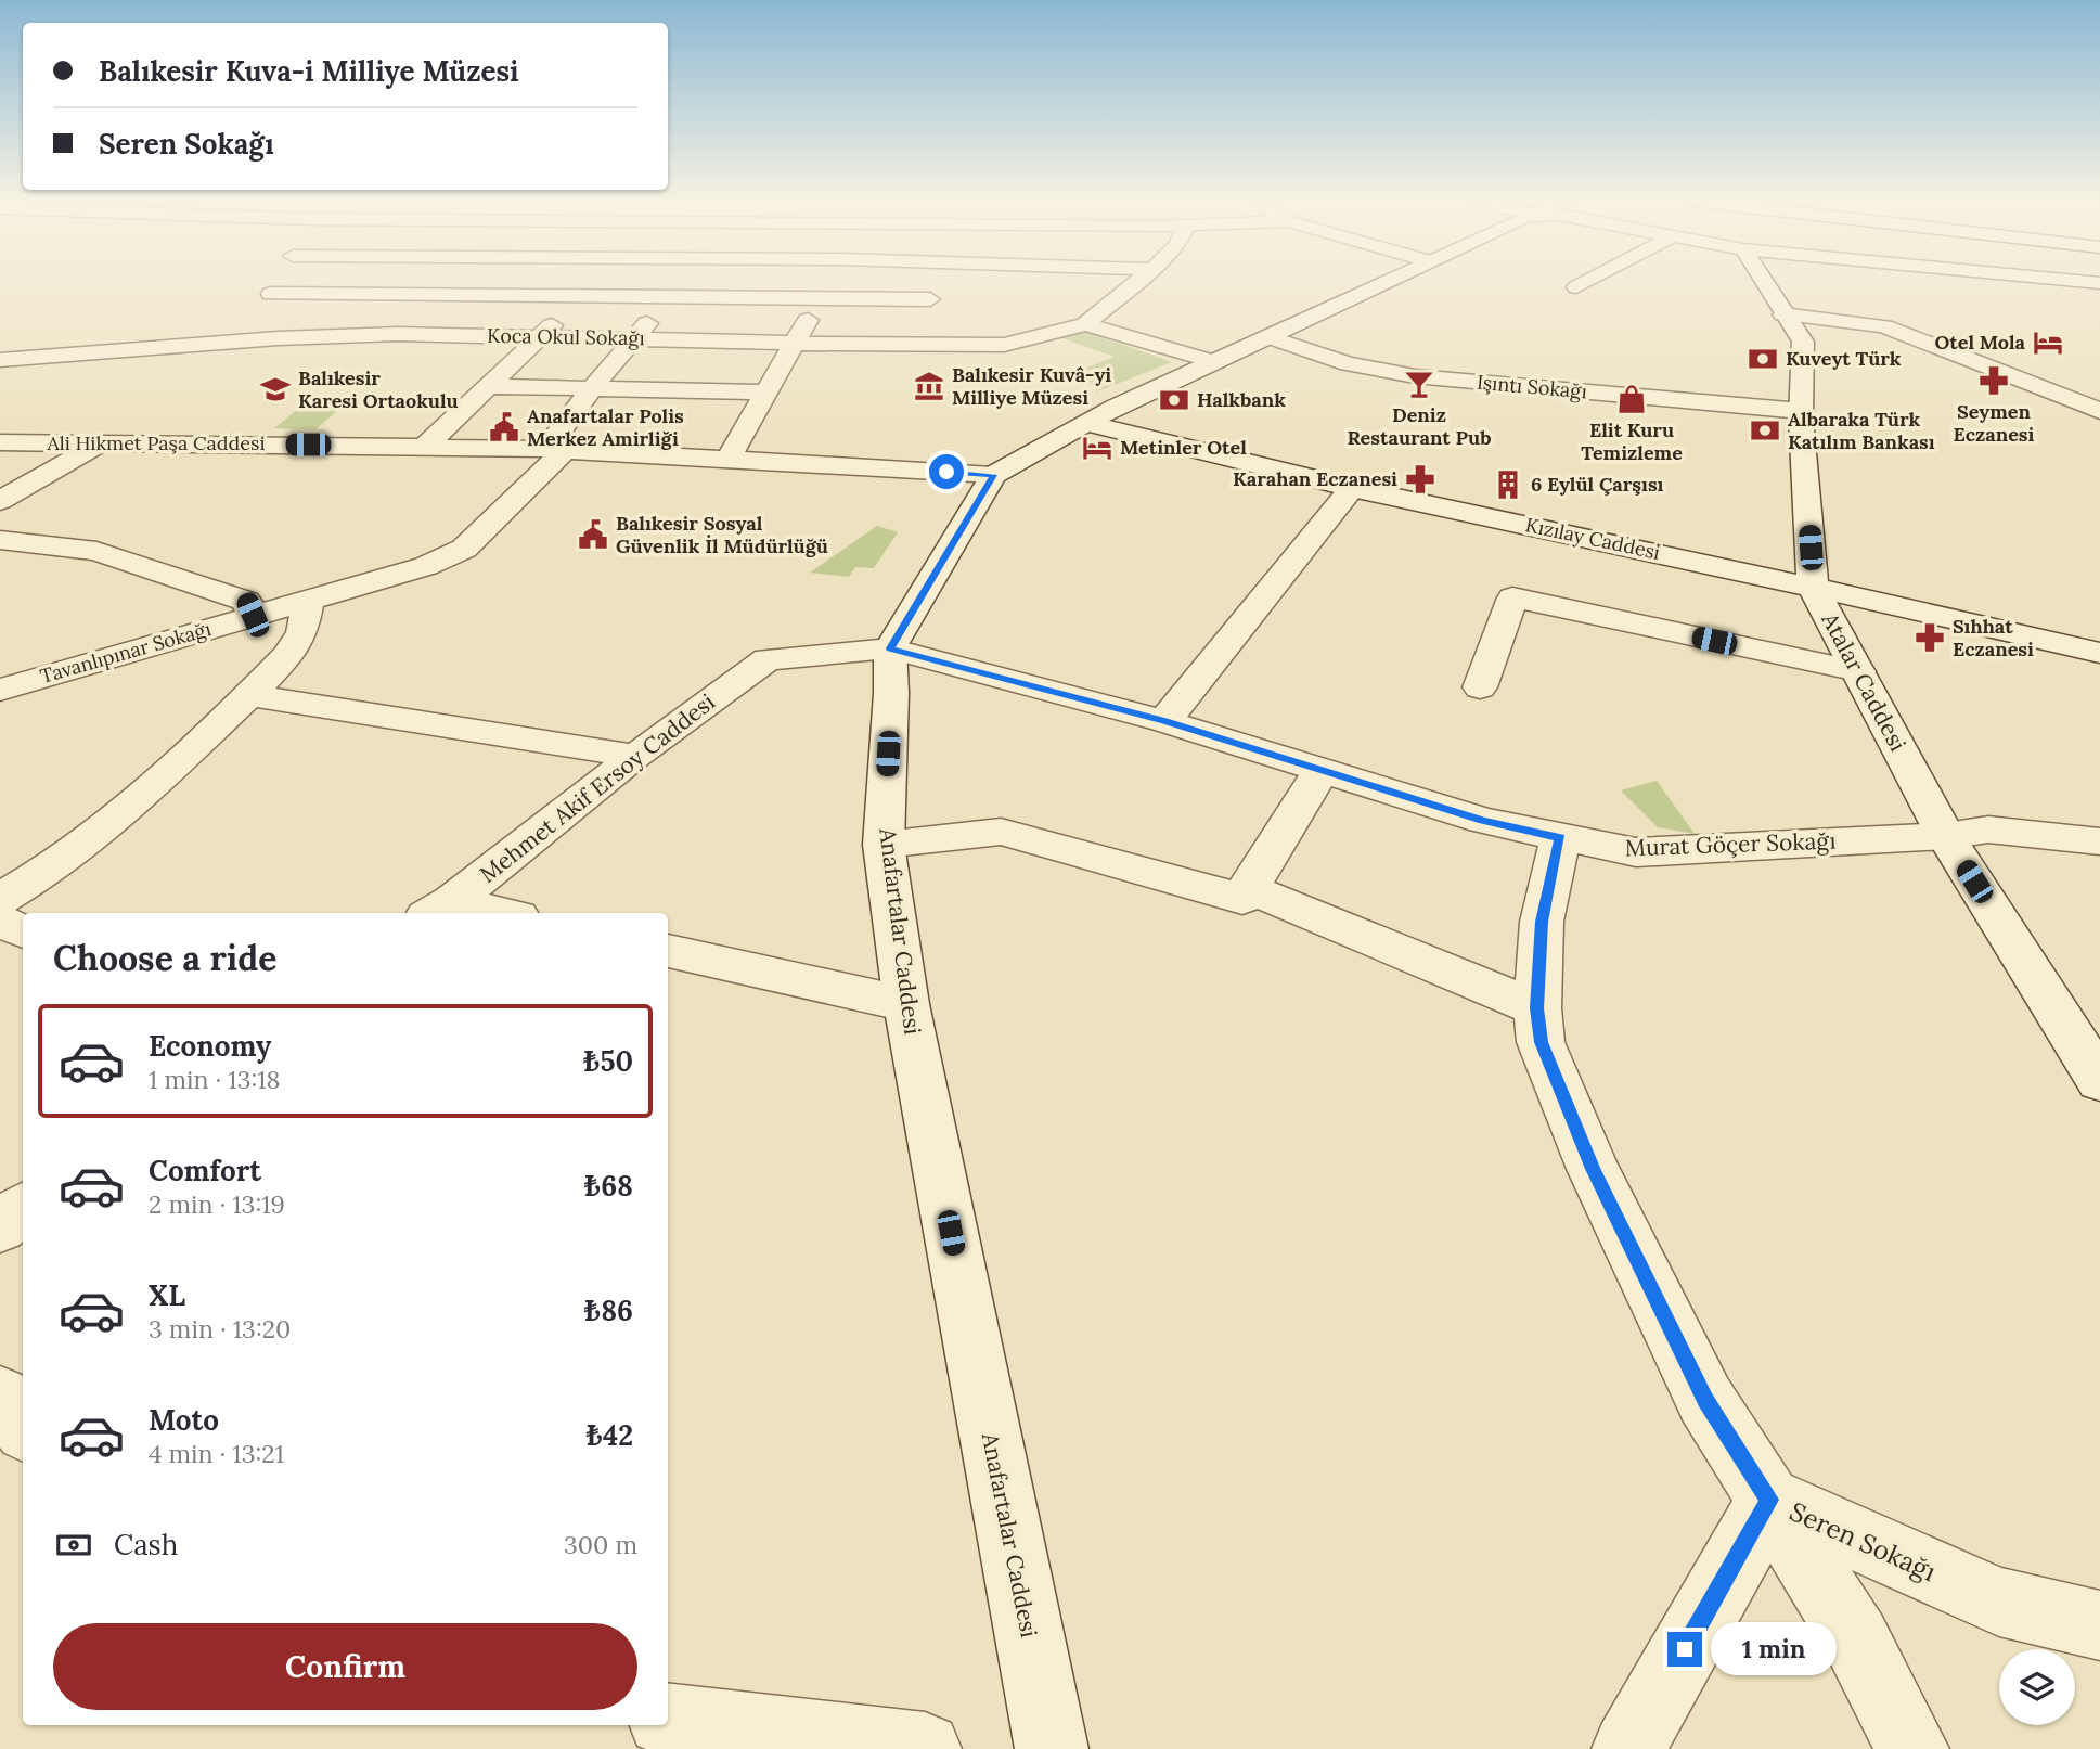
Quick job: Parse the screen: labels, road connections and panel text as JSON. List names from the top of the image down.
{
  "streets": {
    "street": [
      "Koca Okul Sokağı",
      "Işıntı Sokağı",
      "Ali Hikmet Paşa Caddesi",
      "Kızılay Caddesi",
      "Tavanlıpınar Sokağı",
      "Atalar Caddesi",
      "Mehmet Akif Ersoy Caddesi",
      "Murat Göçer Sokağı",
      "Anafartalar Caddesi",
      "Seren Sokağı"
    ]
  },
  "crossings": [
    ["Koca Okul Sokağı", "Tavanlıpınar Sokağı"],
    ["Işıntı Sokağı", "Atalar Caddesi"],
    ["Ali Hikmet Paşa Caddesi", "Tavanlıpınar Sokağı"],
    ["Kızılay Caddesi", "Atalar Caddesi"],
    ["Atalar Caddesi", "Murat Göçer Sokağı"],
    ["Mehmet Akif Ersoy Caddesi", "Murat Göçer Sokağı"],
    ["Murat Göçer Sokağı", "Anafartalar Caddesi"]
  ],
  "places": {
    "hotel": ["Otel Mola", "Metinler Otel"],
    "bank": ["Kuveyt Türk", "Halkbank", "Albaraka Türk Katılım Bankası"],
    "pharmacy": ["Seymen Eczanesi", "Karahan Eczanesi", "Sıhhat Eczanesi"],
    "bar": ["Deniz Restaurant Pub"],
    "museum": ["Balıkesir Kuvâ-yi Milliye Müzesi"],
    "school or university": ["Balıkesir Karesi Ortaokulu"],
    "shop": ["Elit Kuru Temizleme"],
    "public building": ["Anafartalar Polis Merkez Amirliği", "Balıkesir Sosyal Güvenlik İl Müdürlüğü"],
    "building": ["6 Eylül Çarşısı"]
  },
  "page": {
    "banner": ["Balıkesir Kuva-i Milliye Müzesi", "Seren Sokağı"],
    "heading": "Choose a ride",
    "list": [
      {
        "name": "Economy",
        "note": "1 min · 13:18",
        "value": "₺50"
      },
      {
        "name": "Comfort",
        "note": "2 min · 13:19",
        "value": "₺68"
      },
      {
        "name": "XL",
        "note": "3 min · 13:20",
        "value": "₺86"
      },
      {
        "name": "Moto",
        "note": "4 min · 13:21",
        "value": "₺42"
      }
    ],
    "pay": ["Cash", "300 m"],
    "buttons": "Confirm",
    "bubble": "1 min"
  }
}
